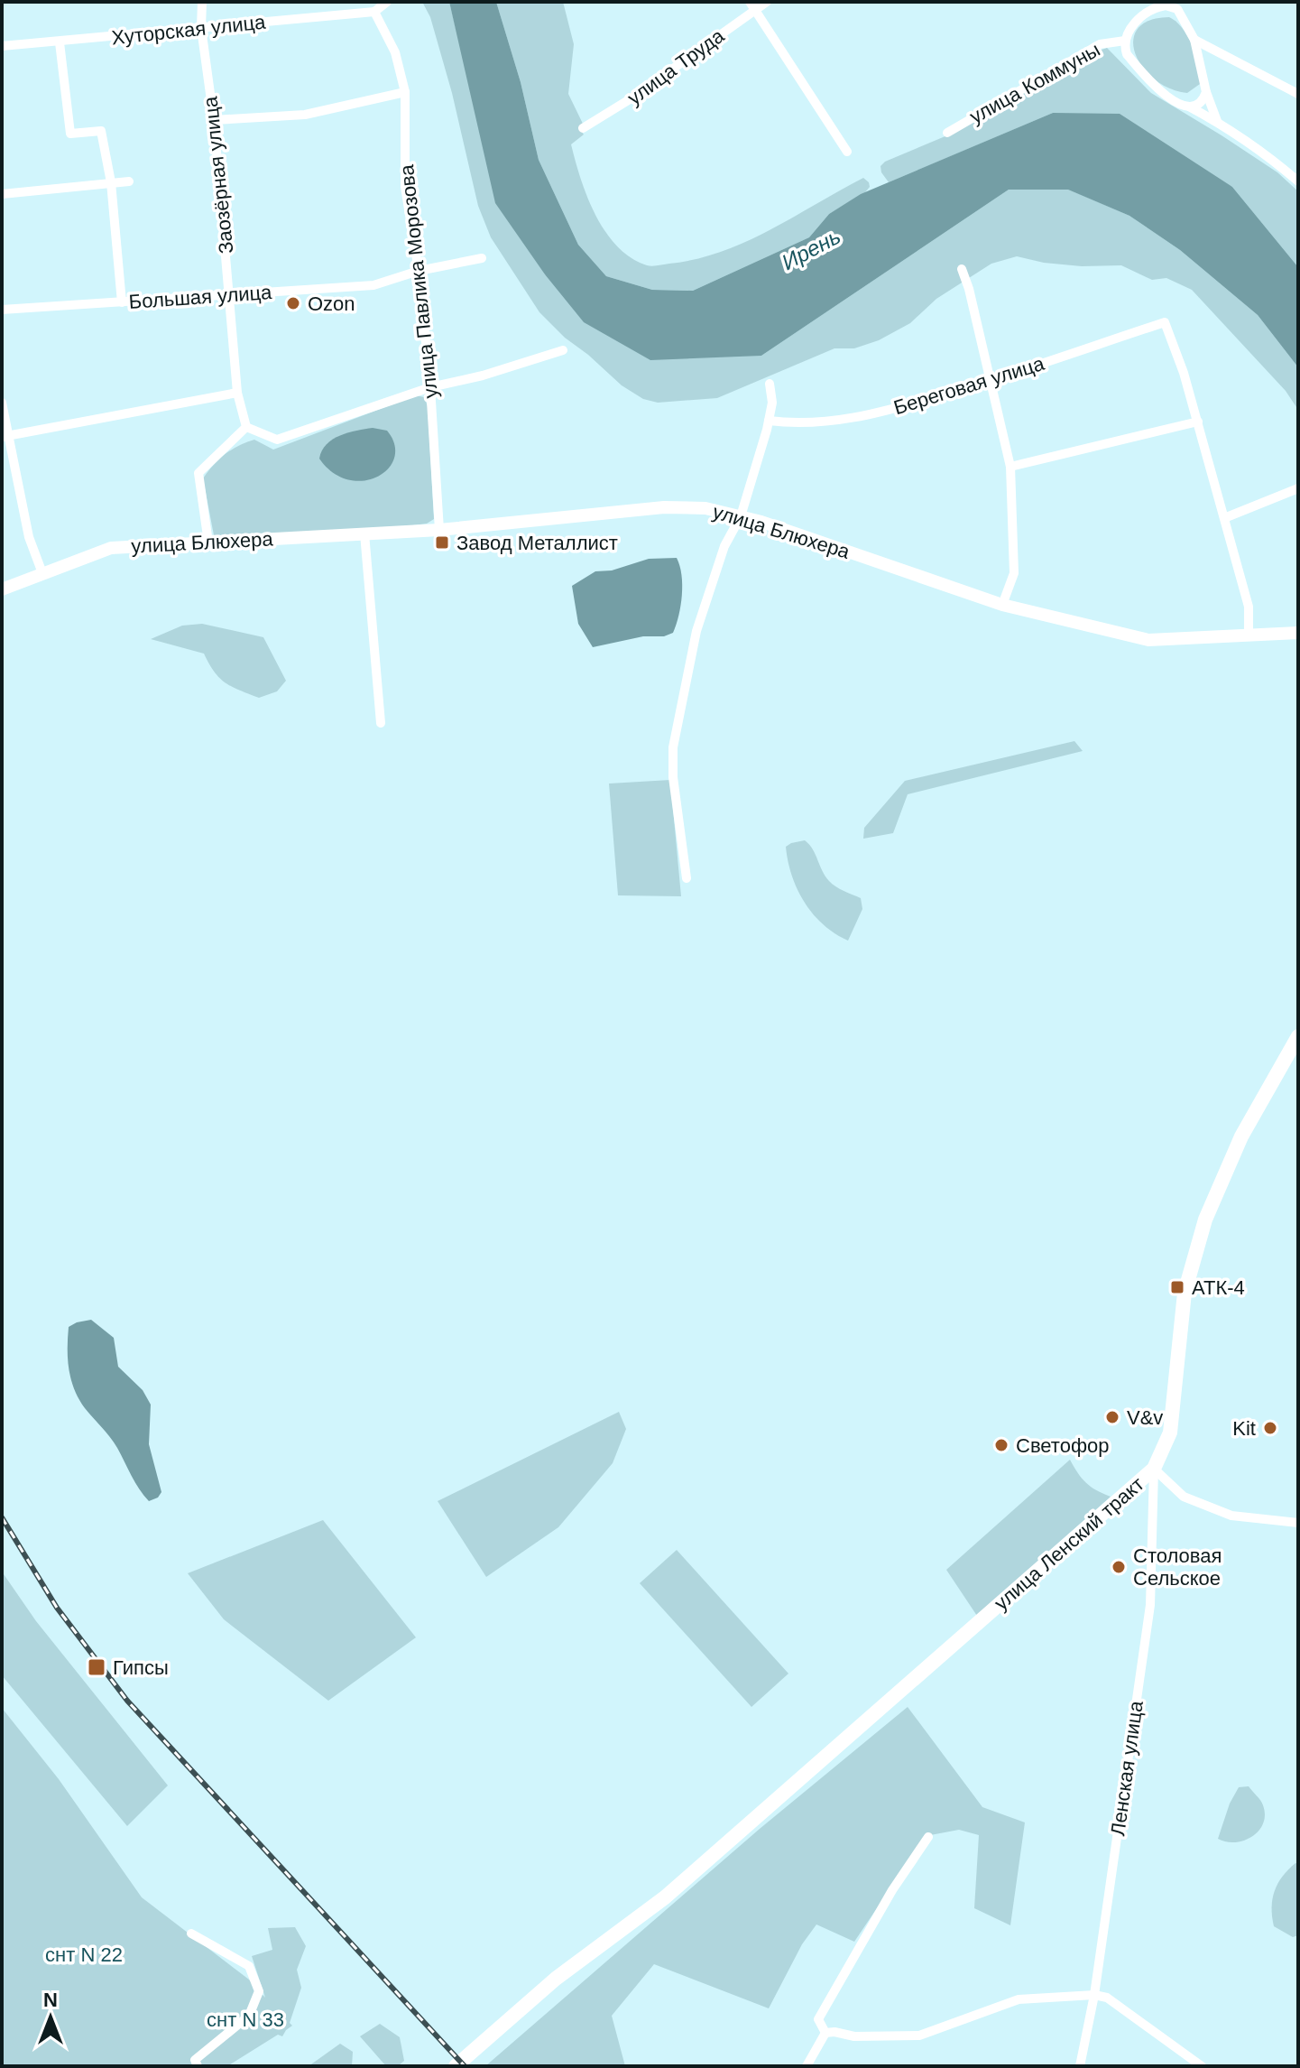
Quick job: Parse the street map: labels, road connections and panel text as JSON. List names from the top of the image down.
{
  "streets": {
    "main road": ["улица Ленский тракт"],
    "street": [
      "Хуторская улица",
      "улица Труда",
      "улица Коммуны",
      "Заозёрная улица",
      "улица Павлика Морозова",
      "Большая улица",
      "Береговая улица",
      "улица Блюхера",
      "Ленская улица"
    ]
  },
  "crossings": [
    ["Хуторская улица", "Заозёрная улица"],
    ["Хуторская улица", "улица Павлика Морозова"],
    ["Заозёрная улица", "Большая улица"],
    ["улица Павлика Морозова", "Большая улица"],
    ["улица Павлика Морозова", "улица Блюхера"],
    ["улица Ленский тракт", "Ленская улица"]
  ],
  "water": ["Ирень"],
  "parks": ["снт N 22", "снт N 33"],
  "places": {
    "other": [
      "Ozon",
      "V&v",
      "Kit",
      "Светофор",
      "Столовая Сельское"
    ],
    "transit": ["Завод Металлист", "АТК-4", "Гипсы"]
  },
  "north": "top"
}
